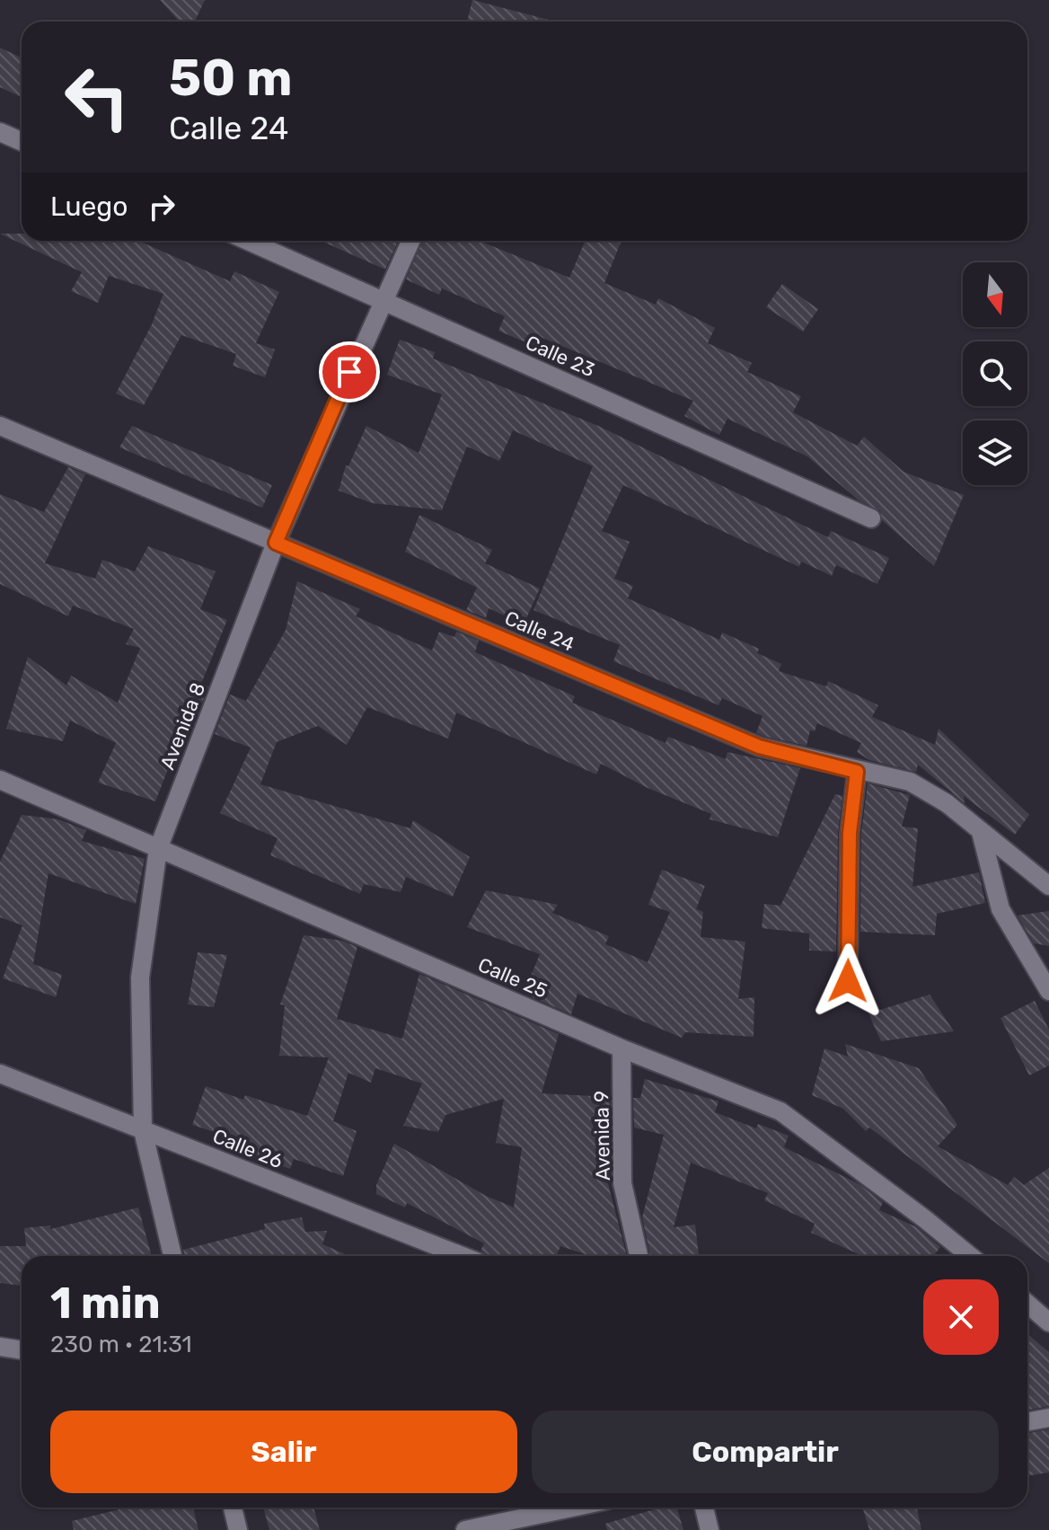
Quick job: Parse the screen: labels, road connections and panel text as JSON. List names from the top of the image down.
{
  "streets": {
    "street": [
      "Calle 23",
      "Calle 24",
      "Avenida 8",
      "Calle 25",
      "Avenida 9",
      "Calle 26"
    ]
  },
  "crossings": [
    ["Calle 23", "Avenida 8"],
    ["Calle 24", "Avenida 8"],
    ["Avenida 8", "Calle 25"],
    ["Avenida 8", "Calle 26"],
    ["Calle 25", "Avenida 9"]
  ],
  "north": "bottom",
  "page": {
    "turn": ["50 m", "Calle 24"],
    "then": "Luego",
    "heading": ["1 min", "230 m · 21:31"],
    "buttons": ["Salir", "Compartir"]
  }
}
